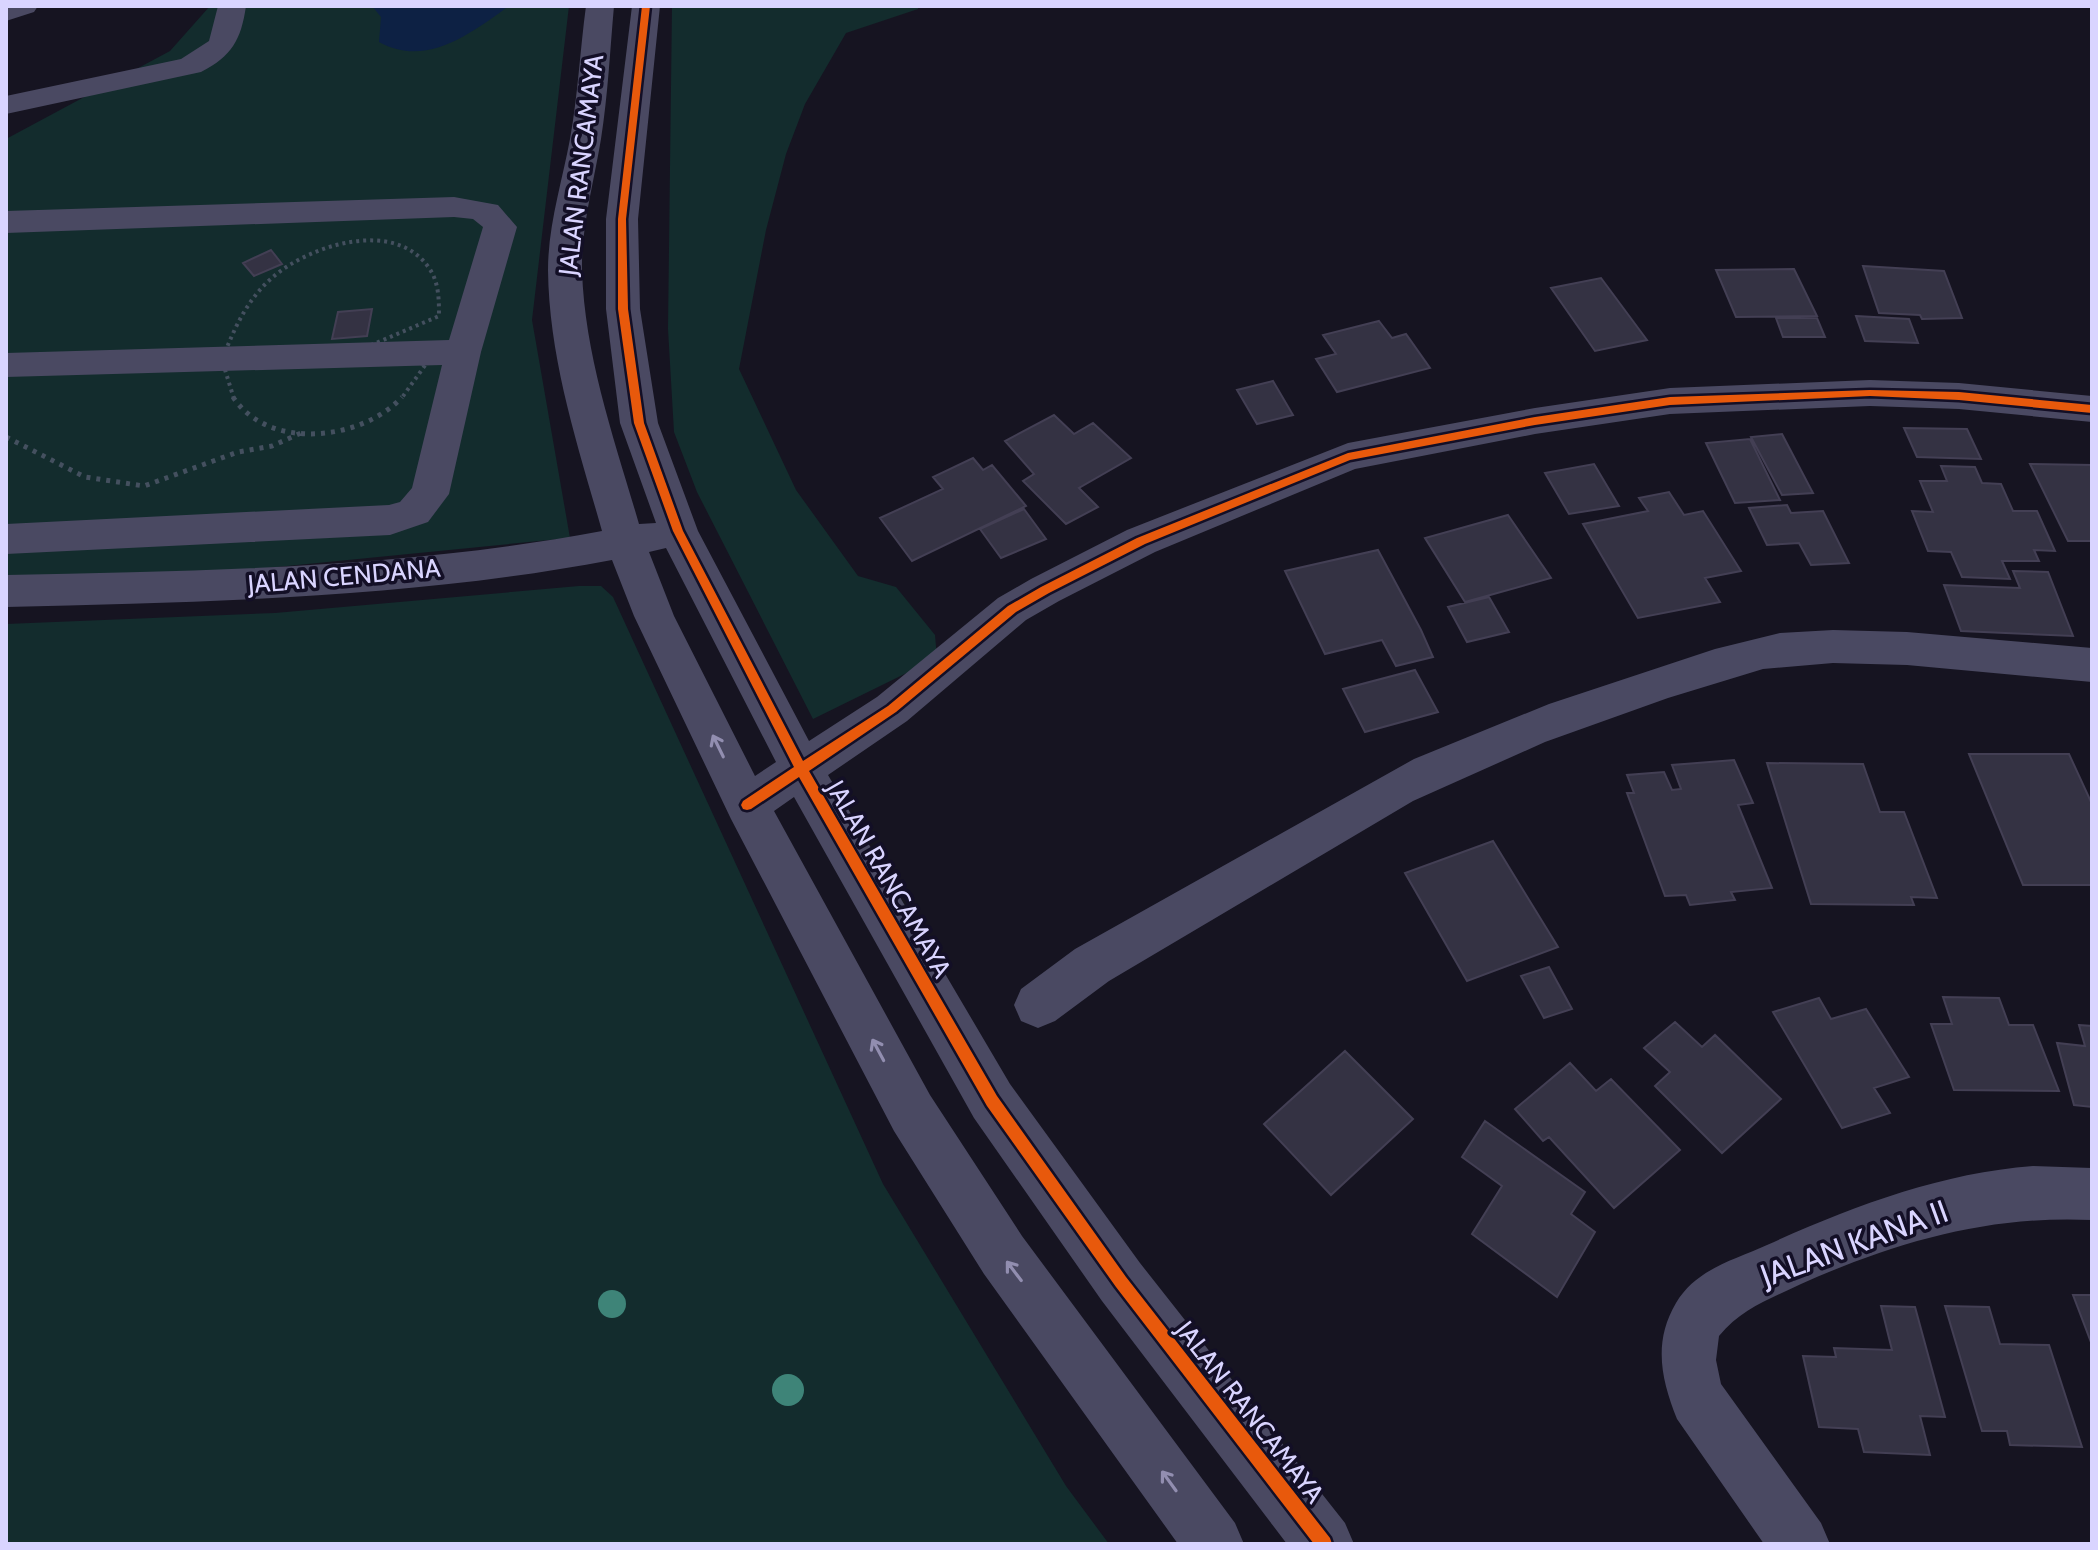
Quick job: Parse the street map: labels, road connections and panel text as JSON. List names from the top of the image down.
{
  "streets": {
    "street": ["JALAN RANCAMAYA", "JALAN CENDANA", "JALAN KANA II"]
  },
  "crossings": [
    ["JALAN RANCAMAYA", "JALAN CENDANA"]
  ]
}
